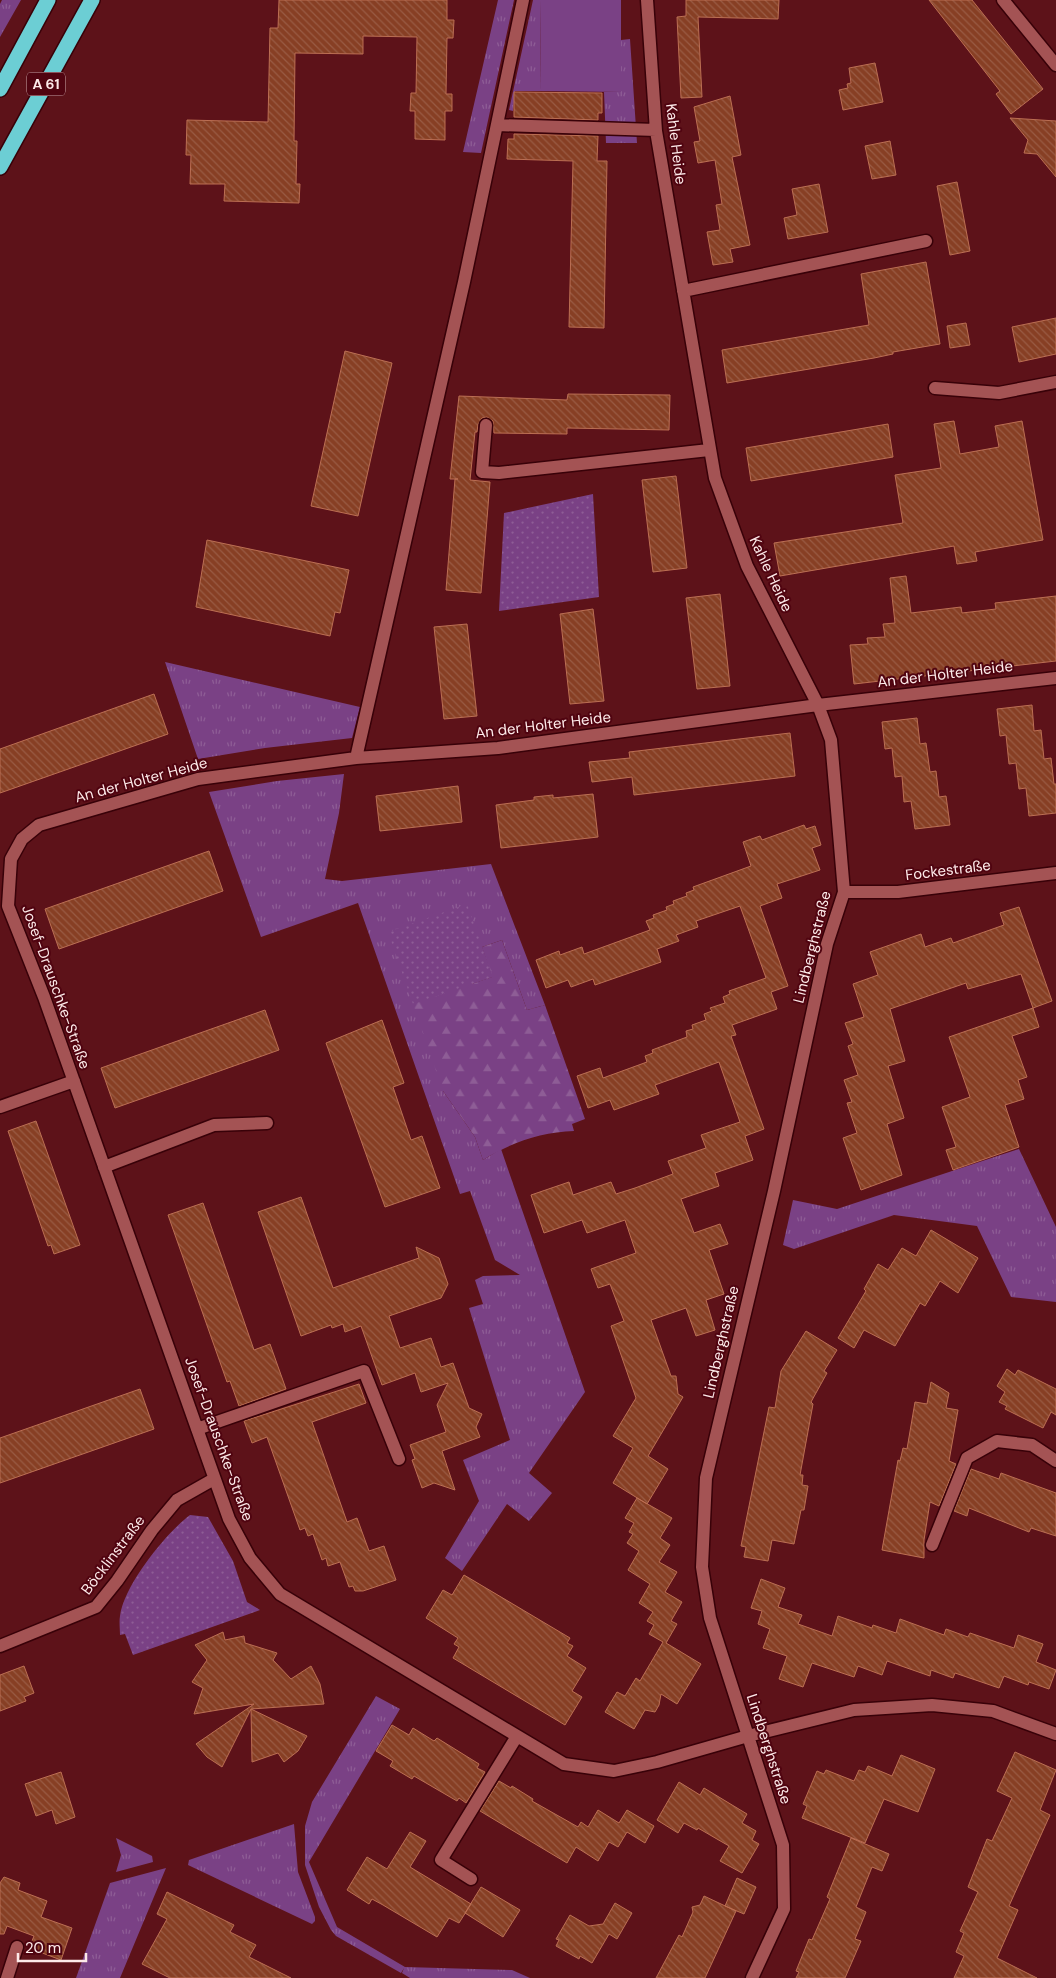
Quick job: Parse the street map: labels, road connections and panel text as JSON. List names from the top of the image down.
{
  "streets": {
    "highway": ["A 61"],
    "street": [
      "Kahle Heide",
      "An der Holter Heide",
      "Fockestraße",
      "Lindberghstraße",
      "Josef-Drauschke-Straße",
      "Böcklinstraße"
    ]
  },
  "crossings": [
    ["Kahle Heide", "An der Holter Heide"],
    ["Kahle Heide", "Lindberghstraße"],
    ["An der Holter Heide", "Lindberghstraße"],
    ["An der Holter Heide", "Josef-Drauschke-Straße"],
    ["Fockestraße", "Lindberghstraße"],
    ["Lindberghstraße", "Josef-Drauschke-Straße"],
    ["Josef-Drauschke-Straße", "Böcklinstraße"]
  ],
  "scale_bar": "20 m"
}
